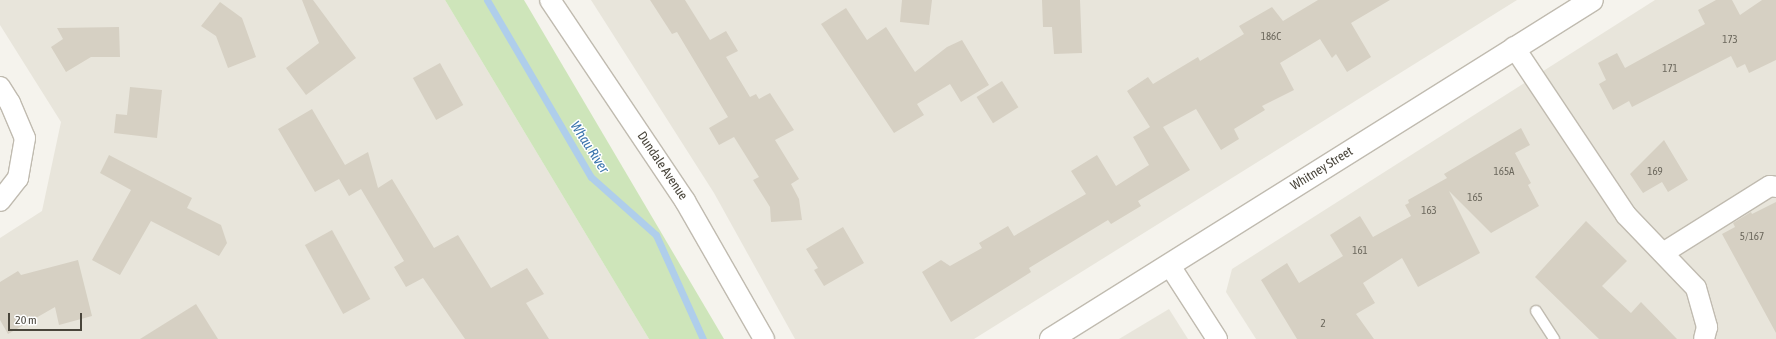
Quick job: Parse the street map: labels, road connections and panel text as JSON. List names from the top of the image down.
{
  "streets": {
    "street": ["Dundale Avenue", "Whitney Street"]
  },
  "water": ["Whau River"],
  "house_numbers": [
    "186C",
    "173",
    "171",
    "165A",
    "169",
    "165",
    "163",
    "5/167",
    "161",
    "2"
  ],
  "scale_bar": "20 m"
}
